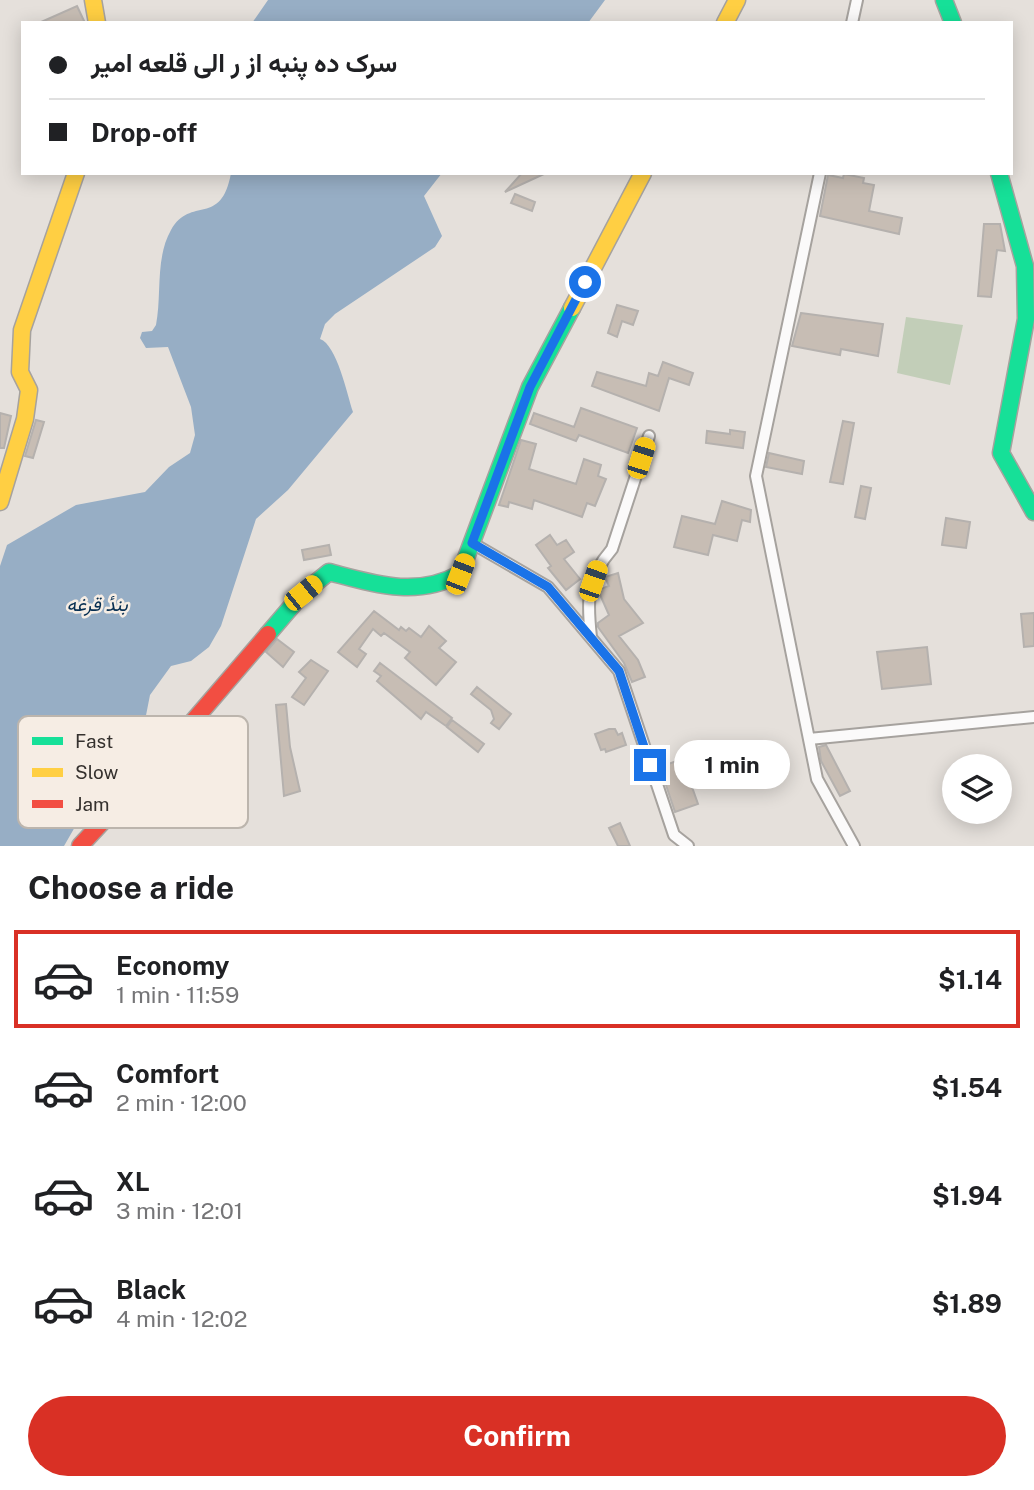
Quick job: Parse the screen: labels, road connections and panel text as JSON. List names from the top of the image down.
{
  "water": ["بندٔ قرغه"],
  "legend": ["Fast", "Slow", "Jam"],
  "page": {
    "banner": ["سرک ده پنبه از ر الی قلعه امیر", "Drop-off"],
    "bubble": "1 min",
    "heading": "Choose a ride",
    "list": [
      {
        "name": "Economy",
        "note": "1 min · 11:59",
        "value": "$1.14"
      },
      {
        "name": "Comfort",
        "note": "2 min · 12:00",
        "value": "$1.54"
      },
      {
        "name": "XL",
        "note": "3 min · 12:01",
        "value": "$1.94"
      },
      {
        "name": "Black",
        "note": "4 min · 12:02",
        "value": "$1.89"
      }
    ],
    "buttons": "Confirm"
  }
}
